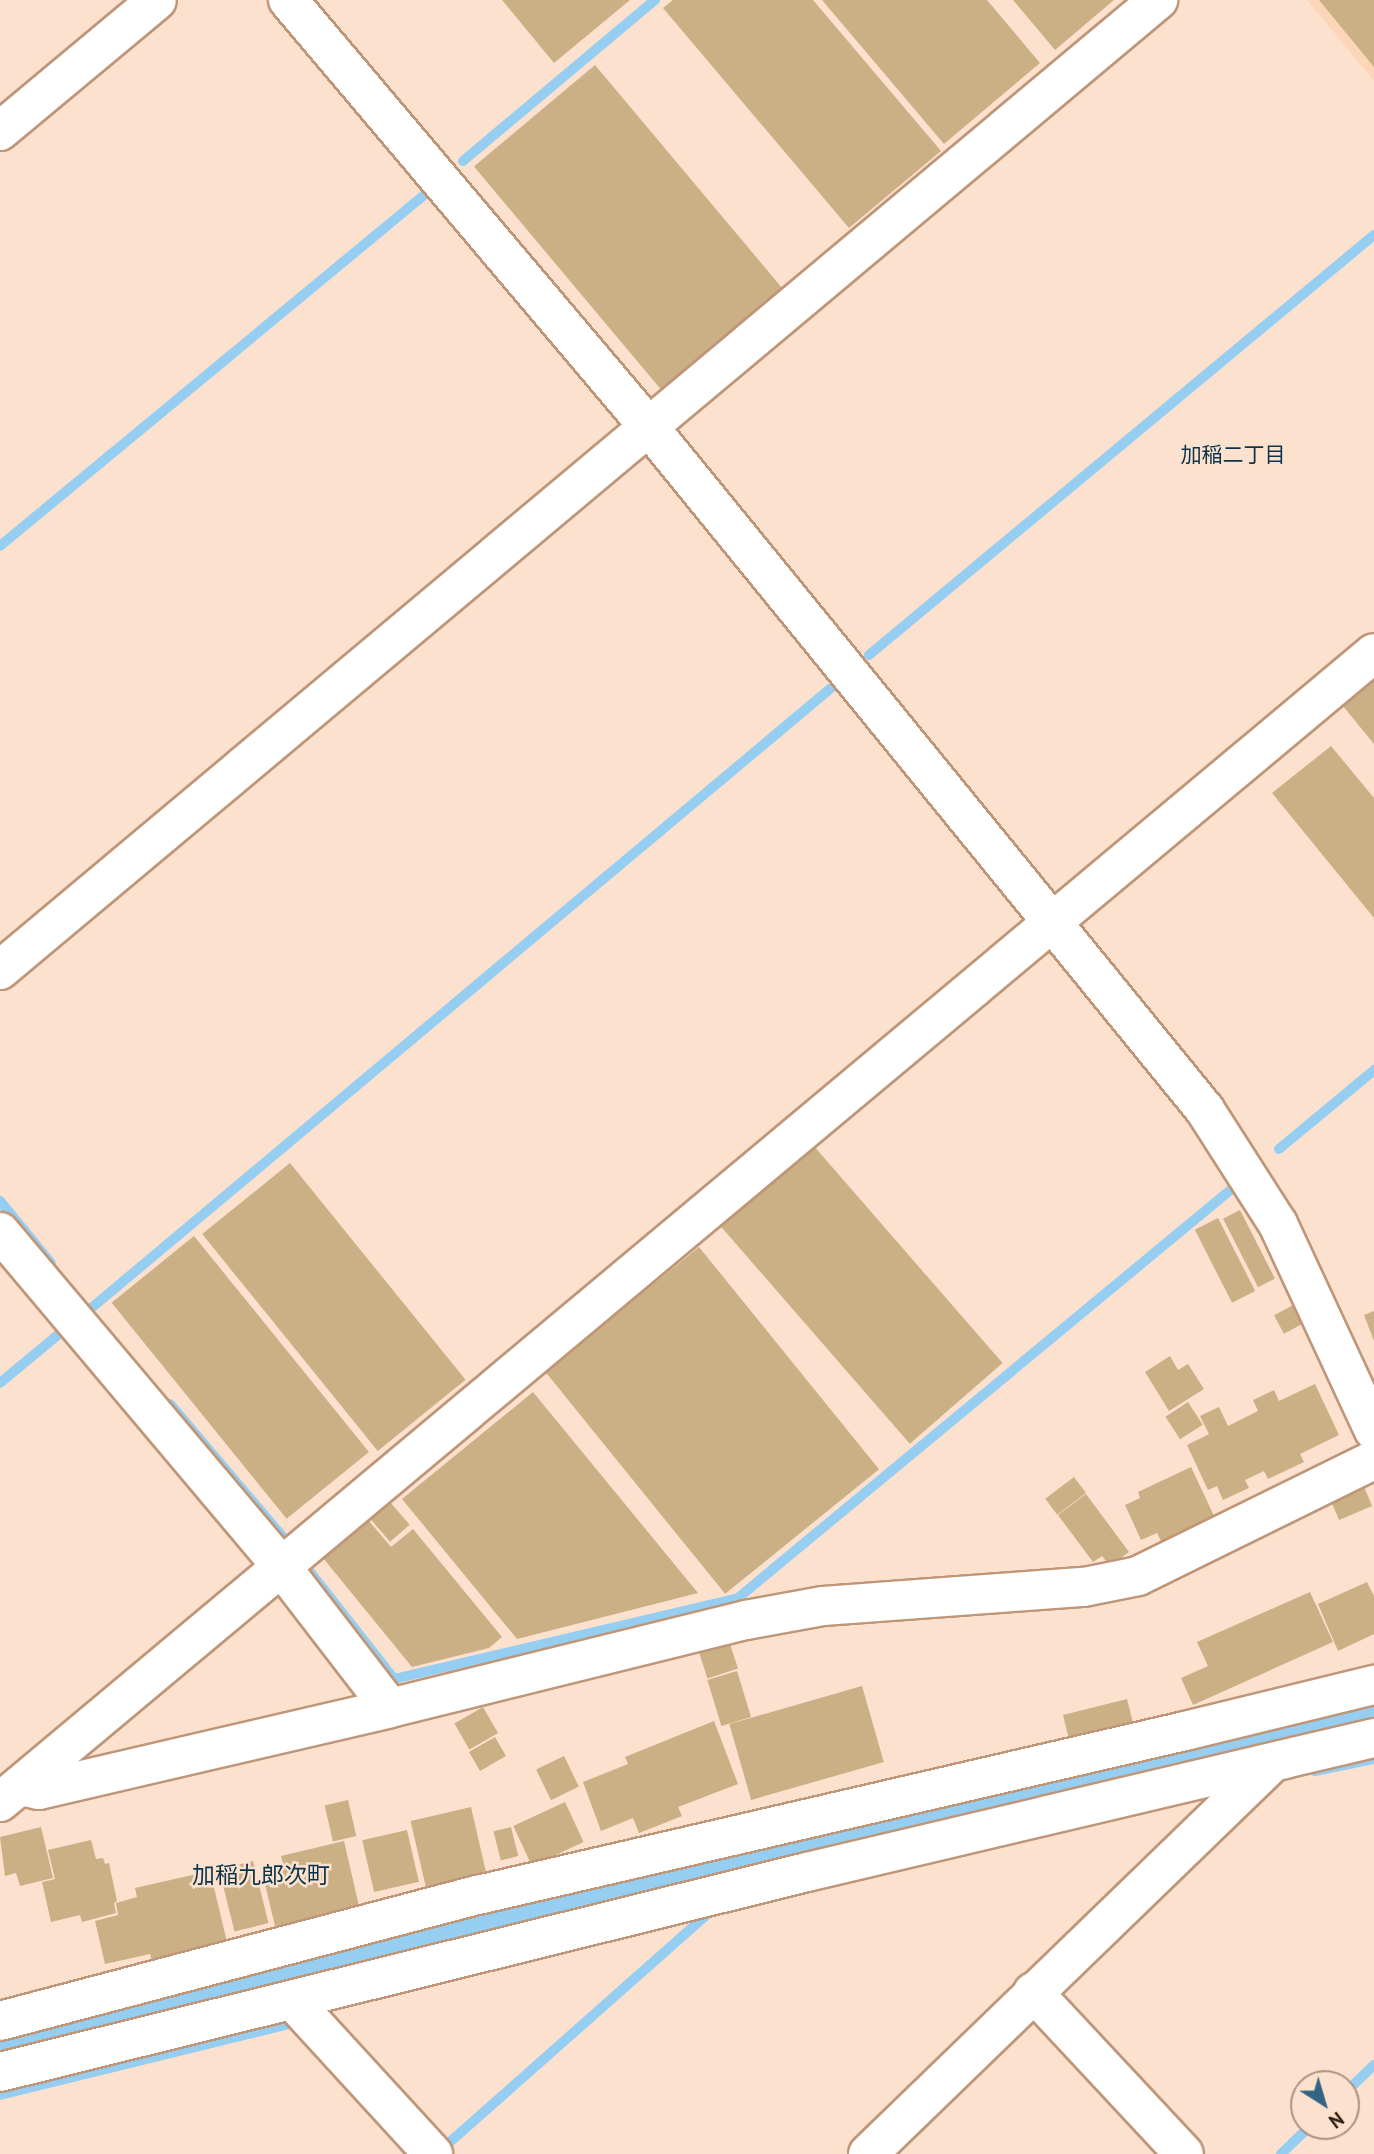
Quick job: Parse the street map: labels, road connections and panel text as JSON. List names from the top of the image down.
{
  "districts": ["加稲二丁目", "加稲九郎次町"],
  "north": "bottom right"
}
